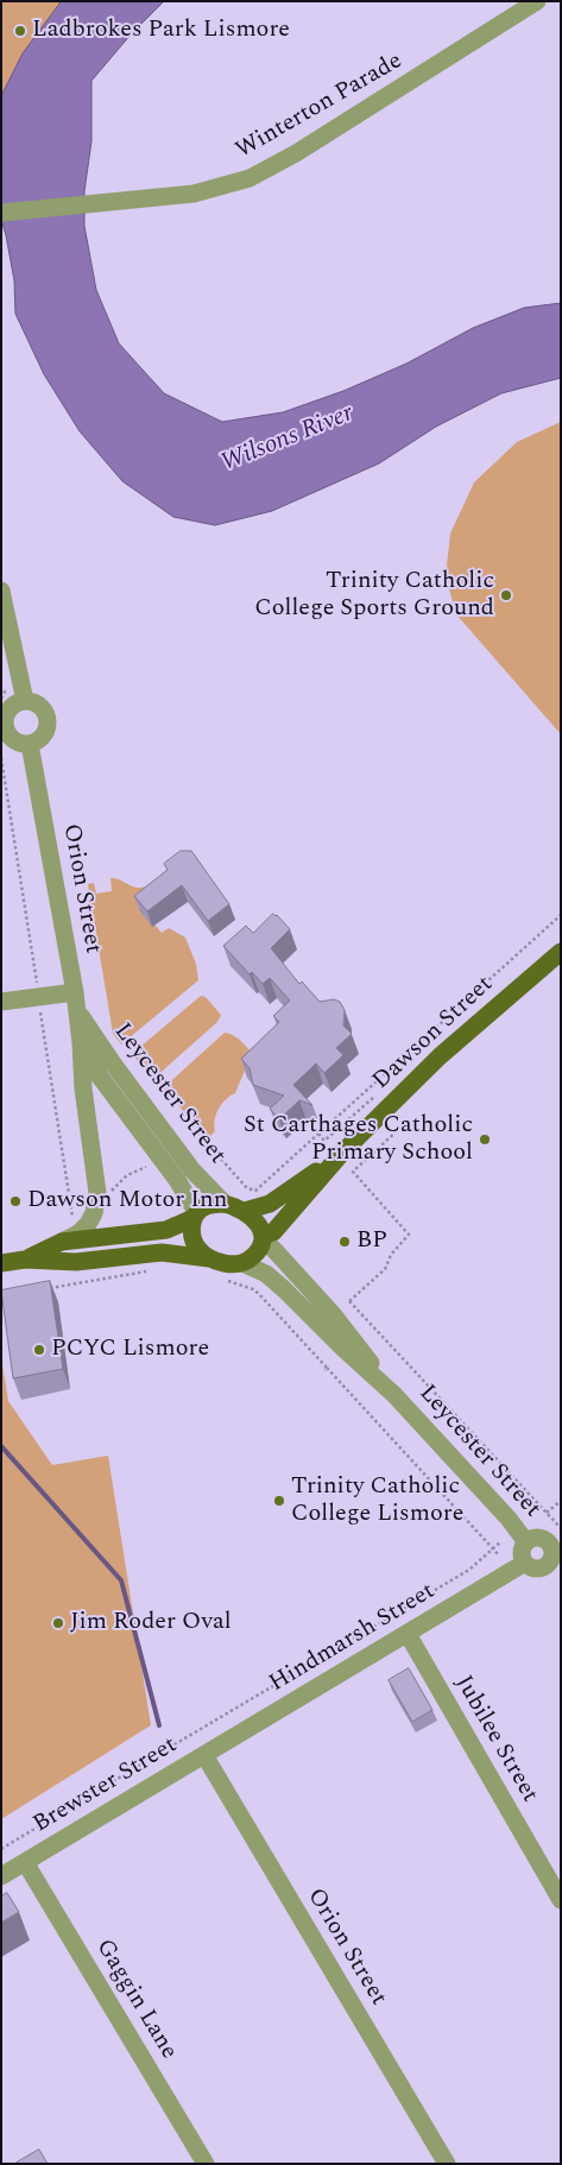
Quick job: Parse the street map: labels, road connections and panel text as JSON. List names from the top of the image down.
{
  "streets": {
    "main road": ["Dawson Street"],
    "street": [
      "Winterton Parade",
      "Orion Street",
      "Leycester Street",
      "Hindmarsh Street",
      "Jubilee Street",
      "Brewster Street",
      "Gaggin Lane"
    ]
  },
  "crossings": [
    ["Orion Street", "Dawson Street"],
    ["Orion Street", "Leycester Street"],
    ["Orion Street", "Hindmarsh Street"],
    ["Orion Street", "Brewster Street"],
    ["Dawson Street", "Leycester Street"],
    ["Leycester Street", "Hindmarsh Street"],
    ["Hindmarsh Street", "Jubilee Street"],
    ["Hindmarsh Street", "Brewster Street"],
    ["Brewster Street", "Gaggin Lane"]
  ],
  "water": ["Wilsons River"],
  "places": [
    "Ladbrokes Park Lismore",
    "Trinity Catholic College Sports Ground",
    "St Carthages Catholic Primary School",
    "Dawson Motor Inn",
    "BP",
    "PCYC Lismore",
    "Trinity Catholic College Lismore",
    "Jim Roder Oval"
  ]
}
